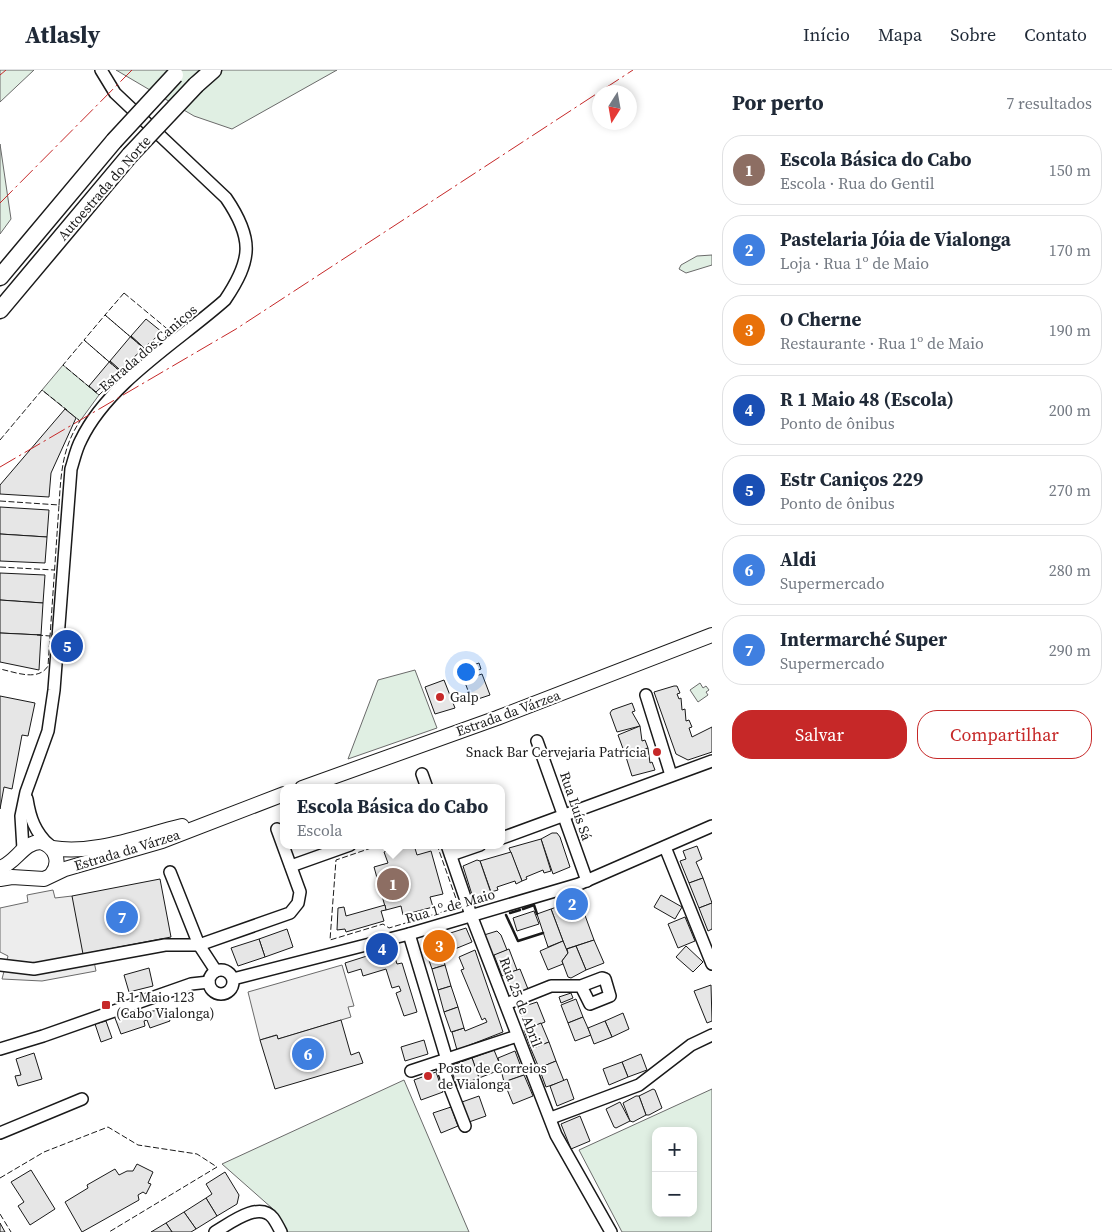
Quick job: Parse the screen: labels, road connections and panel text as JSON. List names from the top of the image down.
{
  "streets": {
    "highway": ["Autoestrada do Norte"],
    "main road": ["Estrada da Várzea"],
    "street": [
      "Estrada dos Caniços",
      "Rua Luís Sá",
      "Rua 1º de Maio",
      "Rua 25 de Abril"
    ]
  },
  "crossings": [
    ["Estrada dos Caniços", "Estrada da Várzea"],
    ["Rua Luís Sá", "Rua 1º de Maio"],
    ["Rua 1º de Maio", "Rua 25 de Abril"]
  ],
  "places": {
    "other": ["Galp", "Snack Bar Cervejaria Patrícia", "Posto de Correios de Vialonga"],
    "transit": ["R 1 Maio 123 (Cabo Vialonga)"]
  },
  "north": "bottom",
  "page": {
    "header": "Atlasly",
    "nav": [
      "Início",
      "Mapa",
      "Sobre",
      "Contato"
    ],
    "heading": ["Por perto", "7 resultados"],
    "list": [
      {
        "mark": "1",
        "name": "Escola Básica do Cabo",
        "note": "Escola · Rua do Gentil",
        "value": "150 m"
      },
      {
        "mark": "2",
        "name": "Pastelaria Jóia de Vialonga",
        "note": "Loja · Rua 1º de Maio",
        "value": "170 m"
      },
      {
        "mark": "3",
        "name": "O Cherne",
        "note": "Restaurante · Rua 1º de Maio",
        "value": "190 m"
      },
      {
        "mark": "4",
        "name": "R 1 Maio 48 (Escola)",
        "note": "Ponto de ônibus",
        "value": "200 m"
      },
      {
        "mark": "5",
        "name": "Estr Caniços 229",
        "note": "Ponto de ônibus",
        "value": "270 m"
      },
      {
        "mark": "6",
        "name": "Aldi",
        "note": "Supermercado",
        "value": "280 m"
      },
      {
        "mark": "7",
        "name": "Intermarché Super",
        "note": "Supermercado",
        "value": "290 m"
      }
    ],
    "pins": [
      "5",
      "1",
      "2",
      "7",
      "3",
      "4",
      "6"
    ],
    "buttons": ["Salvar", "Compartilhar"],
    "popup": ["Escola Básica do Cabo", "Escola"],
    "map_buttons": ["+", "−"]
  }
}
